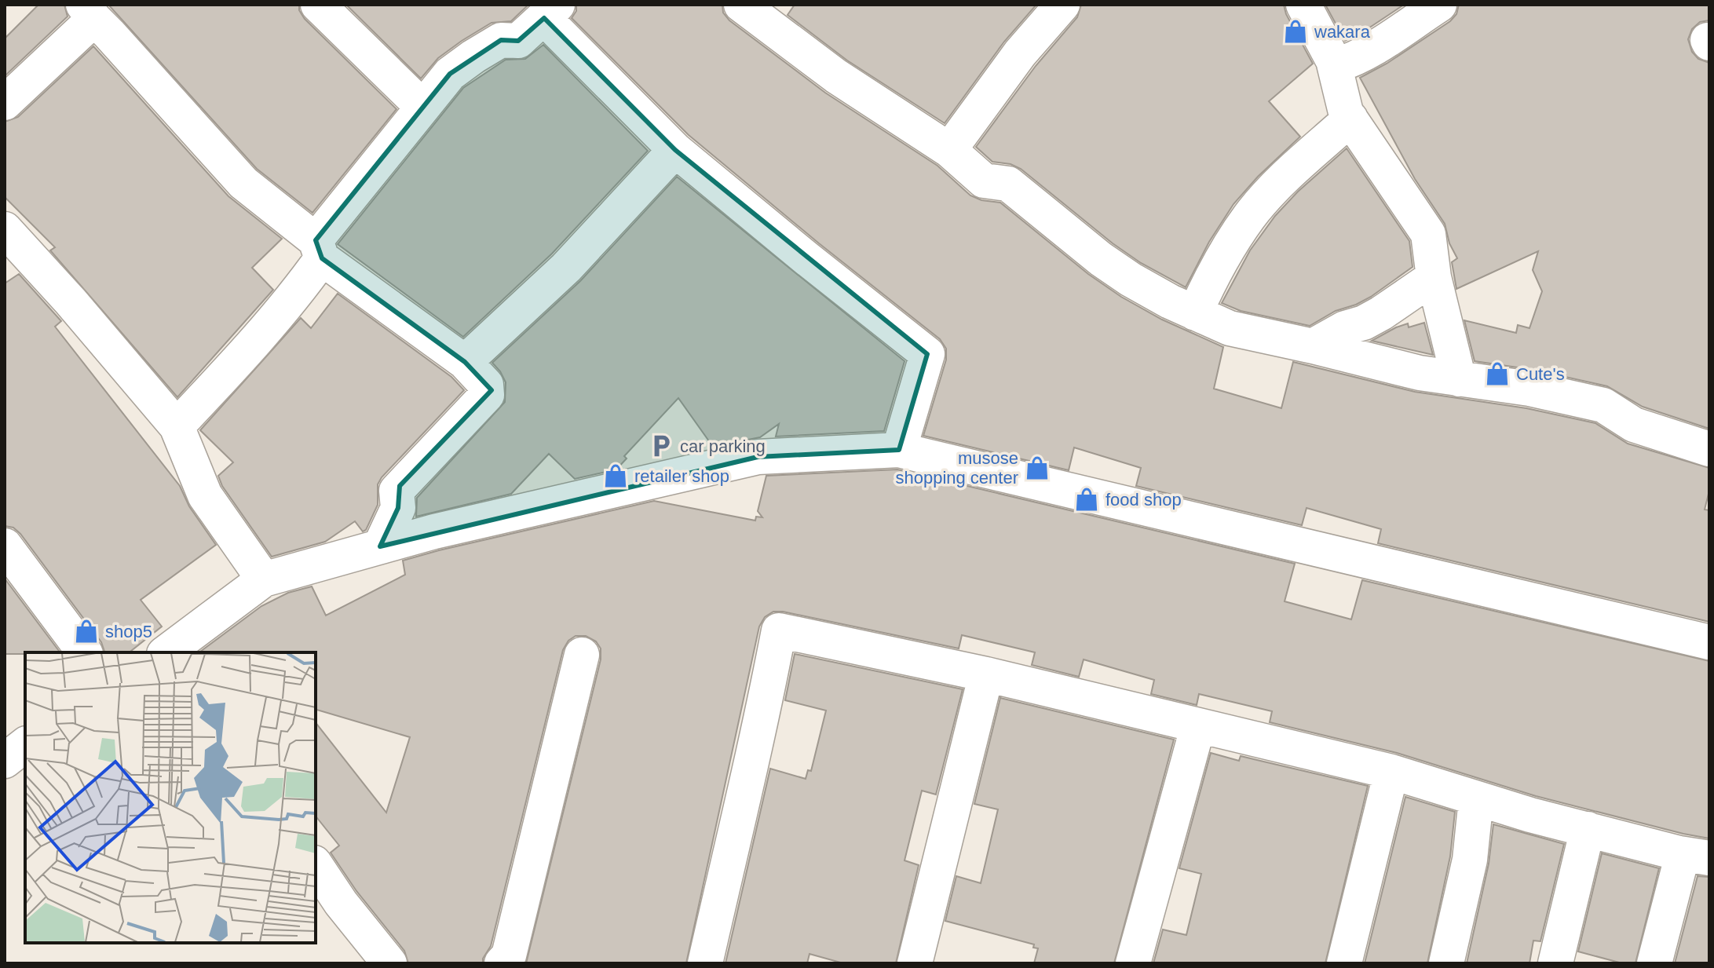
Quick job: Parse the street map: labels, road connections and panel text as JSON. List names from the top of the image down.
{
  "places": {
    "shop": [
      "wakara",
      "Cute's",
      "musose shopping center",
      "retailer shop",
      "food shop",
      "shop5"
    ],
    "parking": ["car parking"]
  }
}
